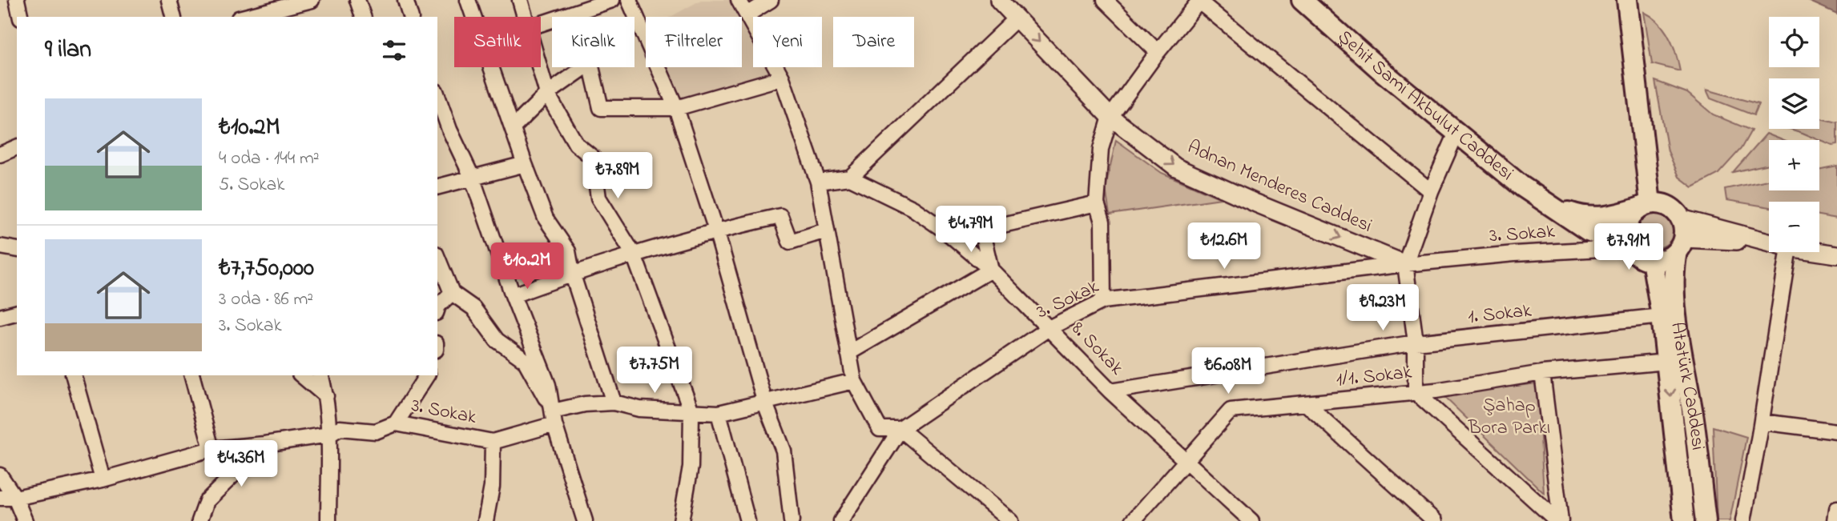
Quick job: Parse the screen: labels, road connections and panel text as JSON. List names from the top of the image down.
{
  "streets": {
    "main road": ["Şehit Sami Akbulut Caddesi", "Atatürk Caddesi"],
    "street": [
      "Adnan Menderes Caddesi",
      "3. Sokak",
      "1. Sokak",
      "8. Sokak",
      "1/1. Sokak"
    ]
  },
  "crossings": [
    ["Şehit Sami Akbulut Caddesi", "3. Sokak"],
    ["Şehit Sami Akbulut Caddesi", "Atatürk Caddesi"],
    ["Adnan Menderes Caddesi", "3. Sokak"],
    ["3. Sokak", "8. Sokak"],
    ["1. Sokak", "8. Sokak"],
    ["1. Sokak", "Atatürk Caddesi"],
    ["8. Sokak", "1/1. Sokak"],
    ["1/1. Sokak", "Atatürk Caddesi"]
  ],
  "parks": ["Şahap Bora Parkı"],
  "page": {
    "map_buttons": ["+", "−"],
    "chip": [
      "Satılık",
      "Kiralık",
      "Filtreler",
      "Yeni",
      "Daire"
    ],
    "heading": "9 ilan",
    "list": [
      {
        "name": "₺10.2M",
        "note": "4 oda · 144 m² · 5. Sokak"
      },
      {
        "name": "₺7,750,000",
        "note": "3 oda · 86 m² · 3. Sokak"
      }
    ],
    "price": [
      "₺7.89M",
      "₺4.79M",
      "₺12.6M",
      "₺7.91M",
      "₺10.2M",
      "₺9.23M",
      "₺7.75M",
      "₺6.08M",
      "₺4.36M"
    ]
  }
}
